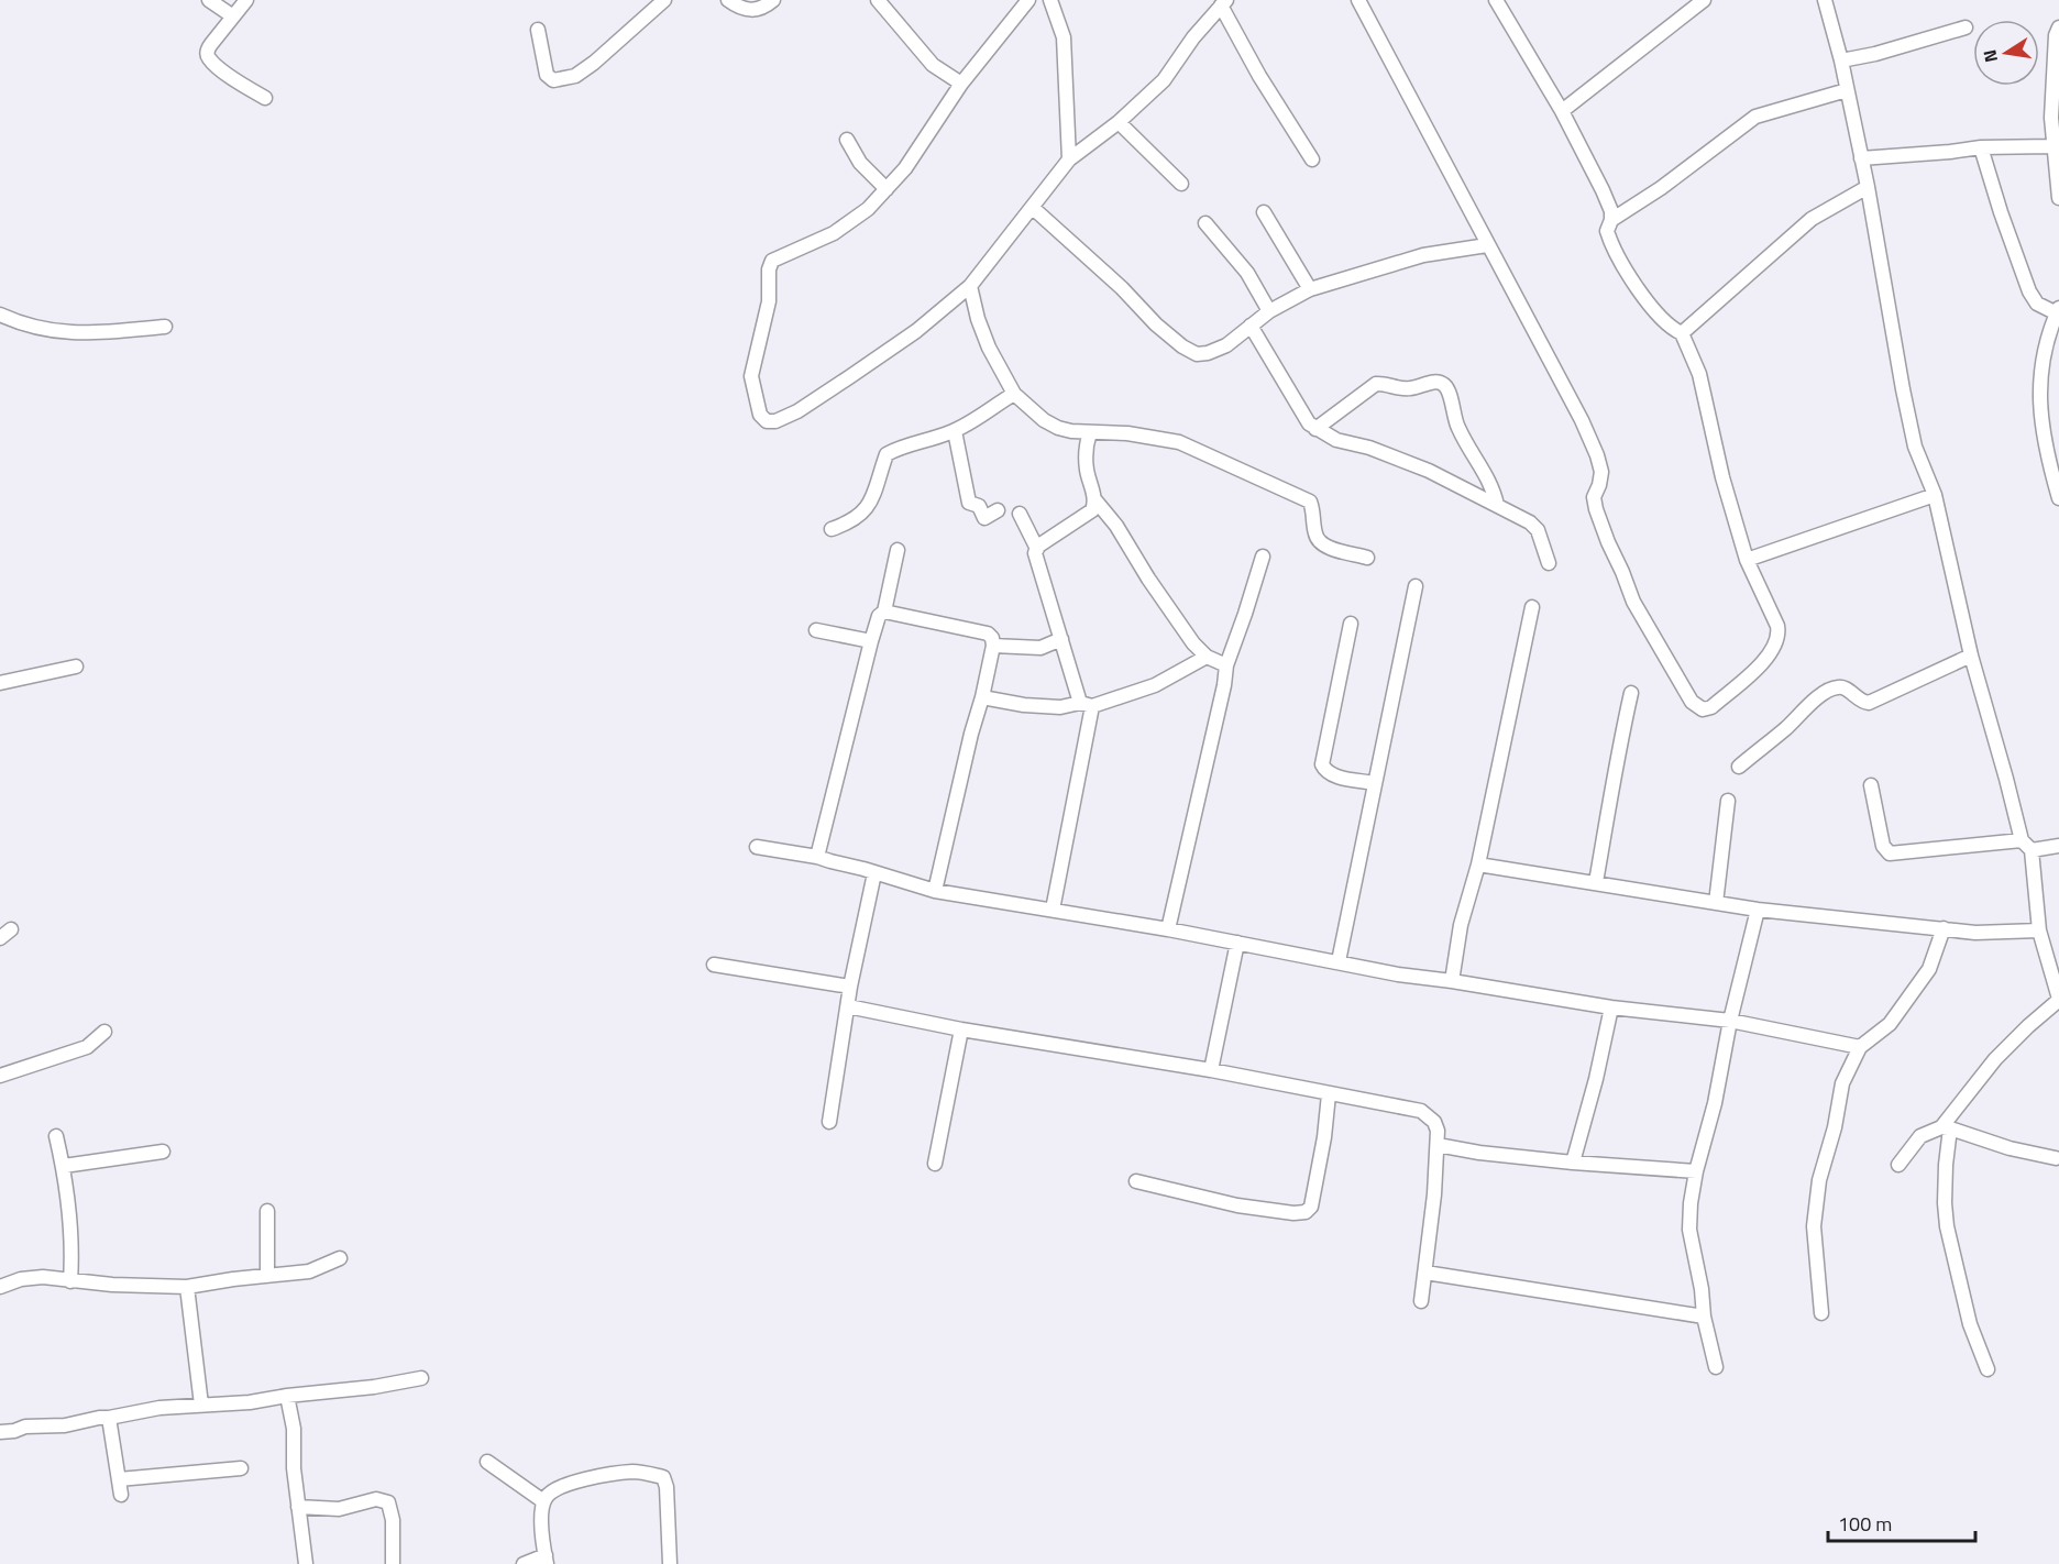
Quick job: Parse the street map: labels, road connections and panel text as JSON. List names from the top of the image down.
{
  "scale_bar": "100 m",
  "north": "left"
}
